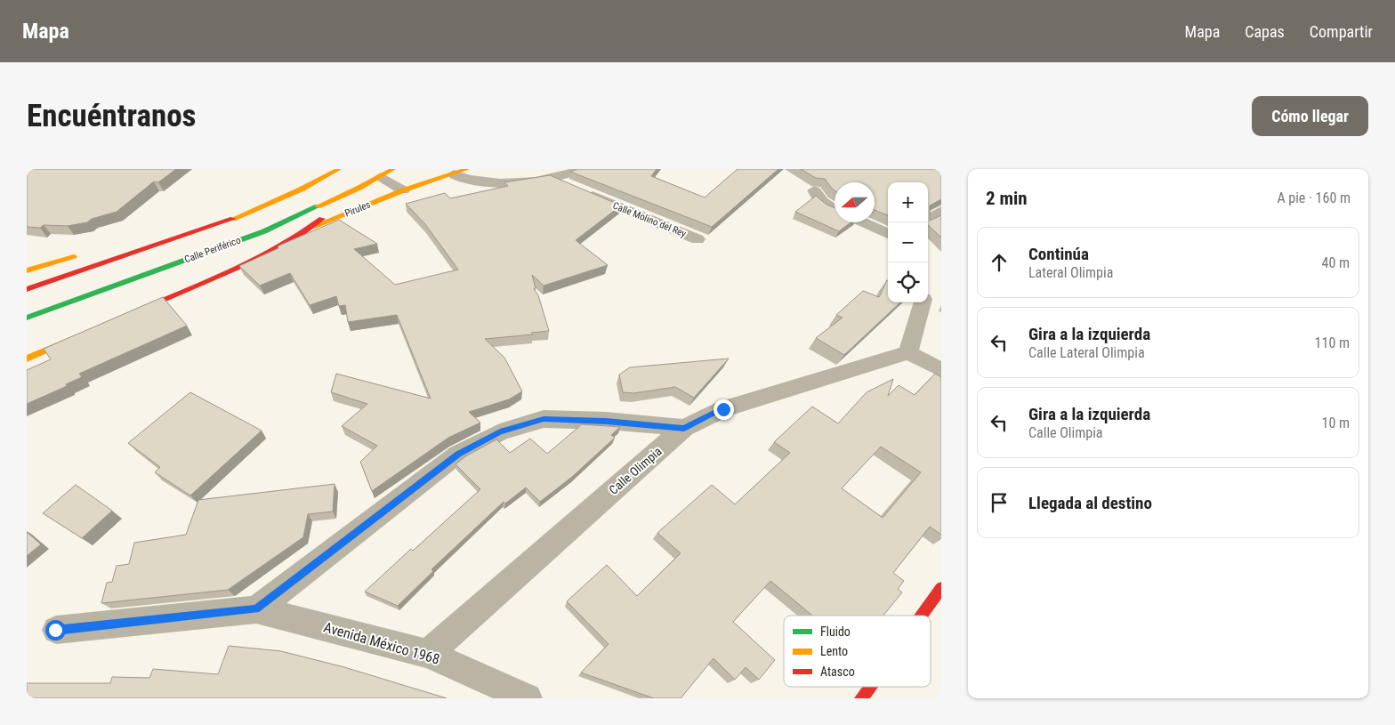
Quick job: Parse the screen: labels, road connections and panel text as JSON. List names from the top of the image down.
{
  "streets": {
    "main road": ["Pirules", "Calle Periférico"],
    "street": ["Calle Molino del Rey", "Calle Olimpia", "Avenida México 1968"]
  },
  "crossings": [
    ["Calle Olimpia", "Avenida México 1968"]
  ],
  "legend": ["Fluido", "Lento", "Atasco"],
  "north": "left",
  "page": {
    "header": "Mapa",
    "nav": ["Mapa", "Capas", "Compartir"],
    "buttons": "Cómo llegar",
    "title": "Encuéntranos",
    "heading": ["2 min", "A pie · 160 m"],
    "map_buttons": ["+", "−"],
    "list": [
      ["Continúa", "Lateral Olimpia", "40 m"],
      ["Gira a la izquierda", "Calle Lateral Olimpia", "110 m"],
      ["Gira a la izquierda", "Calle Olimpia", "10 m"],
      "Llegada al destino"
    ]
  }
}
